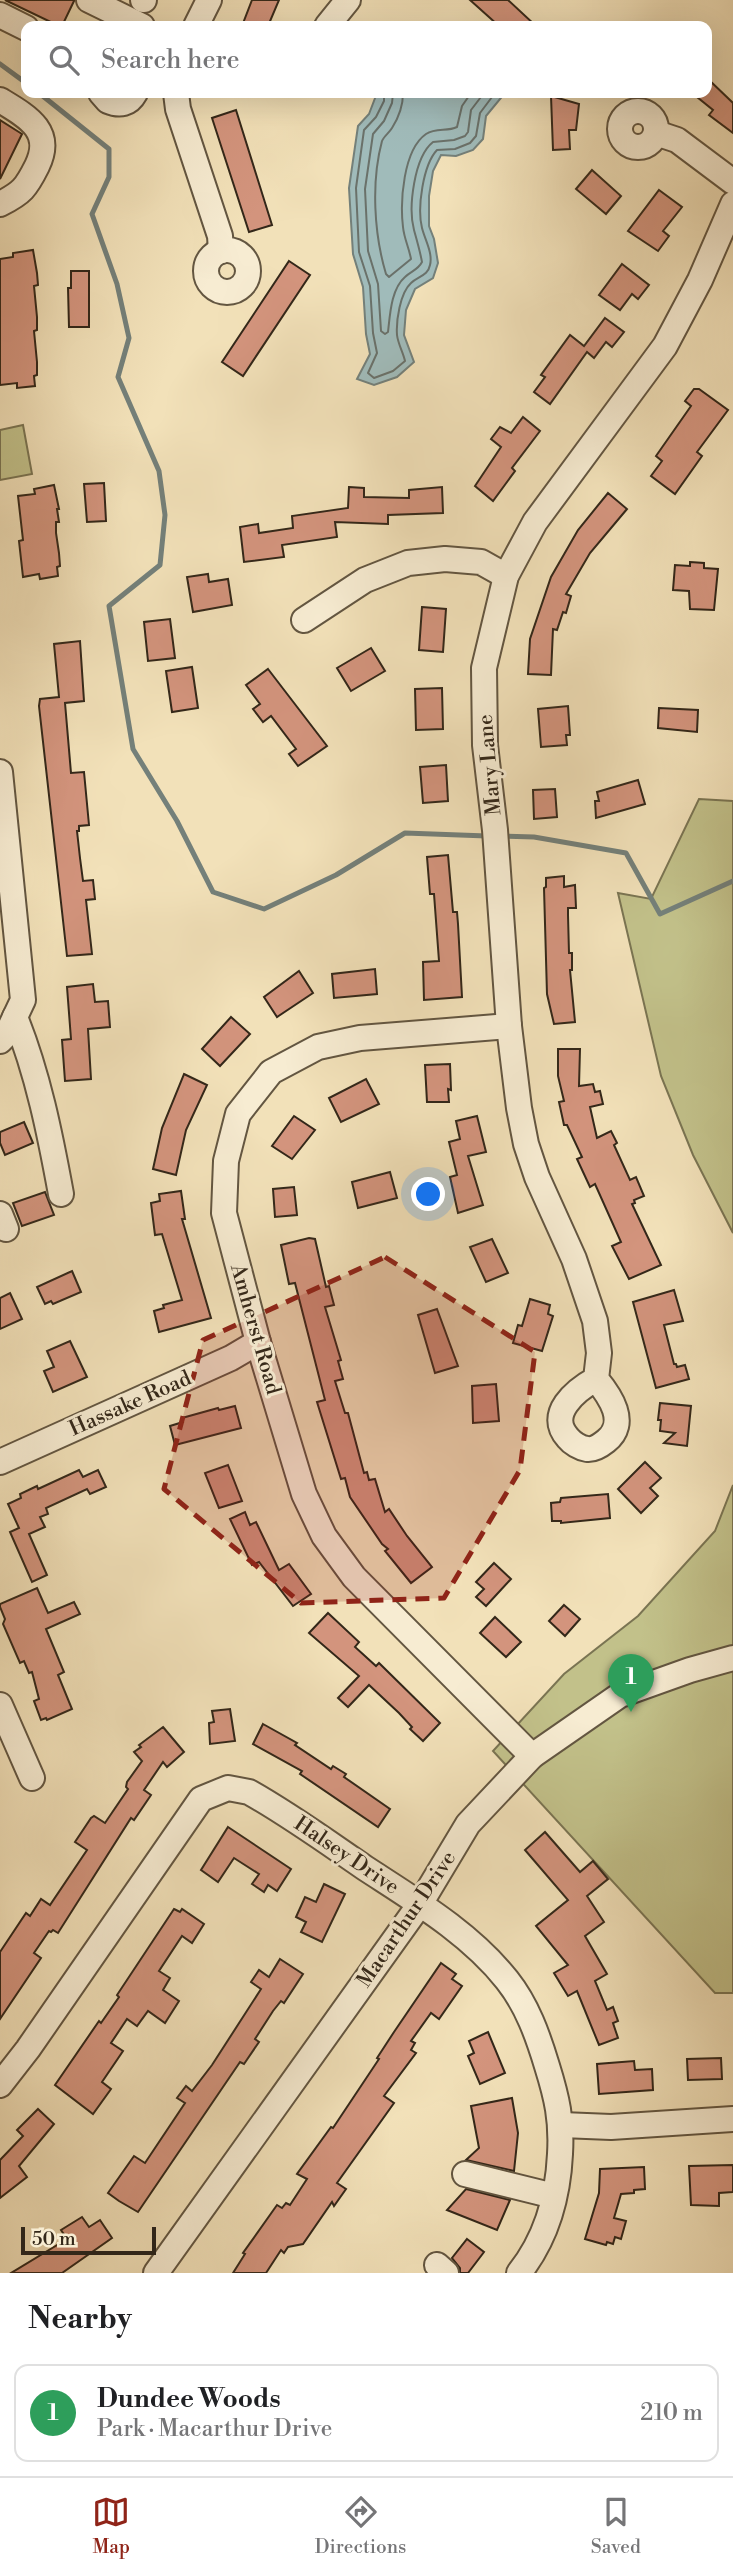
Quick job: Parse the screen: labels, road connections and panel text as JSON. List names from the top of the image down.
{
  "streets": {
    "street": [
      "Mary Lane",
      "Amherst Road",
      "Hassake Road",
      "Halsey Drive",
      "Macarthur Drive"
    ]
  },
  "crossings": [
    ["Mary Lane", "Amherst Road"],
    ["Amherst Road", "Hassake Road"],
    ["Amherst Road", "Macarthur Drive"],
    ["Halsey Drive", "Macarthur Drive"]
  ],
  "scale_bar": "50 m",
  "page": {
    "search": "Search here",
    "pins": "1",
    "scale": "50 m",
    "heading": "Nearby",
    "list": [
      {
        "mark": "1",
        "name": "Dundee Woods",
        "note": "Park · Macarthur Drive",
        "value": "210 m"
      }
    ],
    "nav": ["Map", "Directions", "Saved"]
  }
}
